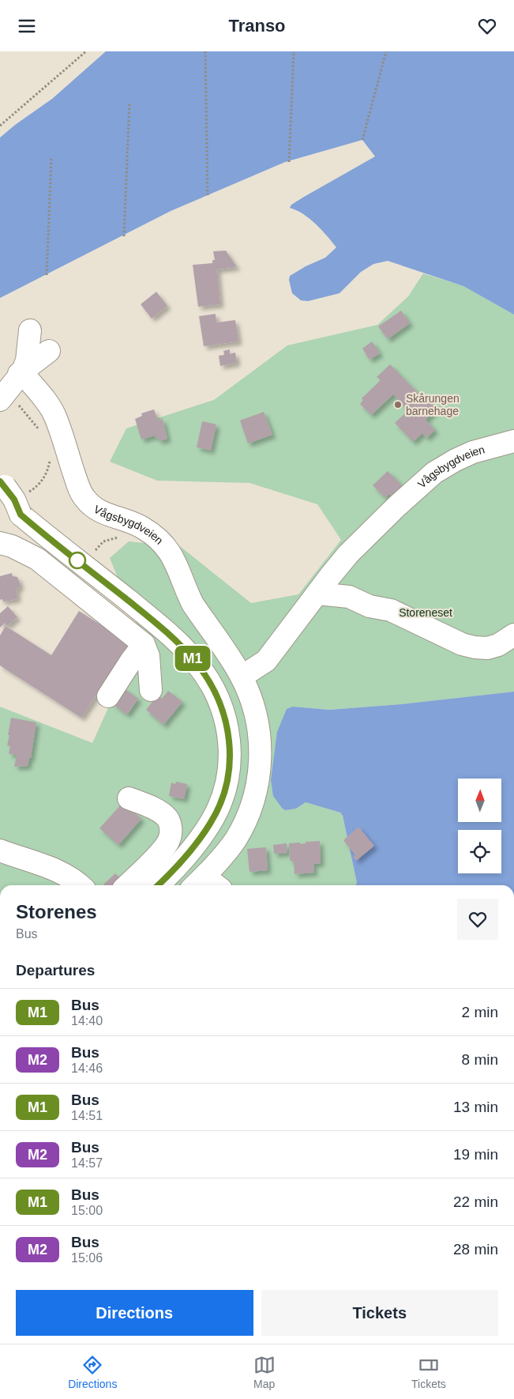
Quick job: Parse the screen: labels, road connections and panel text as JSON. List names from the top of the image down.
{
  "streets": {
    "street": ["Vågsbygdveien"]
  },
  "parks": ["Storeneset"],
  "places": ["Skårungen barnehage"],
  "lines": ["bus line M1"],
  "north": "top",
  "page": {
    "header": "Transo",
    "on_map": "M1",
    "heading": [
      ["Storenes", "Bus"],
      "Departures"
    ],
    "list": [
      {
        "mark": "M1",
        "name": "Bus",
        "note": "14:40",
        "value": "2 min"
      },
      {
        "mark": "M2",
        "name": "Bus",
        "note": "14:46",
        "value": "8 min"
      },
      {
        "mark": "M1",
        "name": "Bus",
        "note": "14:51",
        "value": "13 min"
      },
      {
        "mark": "M2",
        "name": "Bus",
        "note": "14:57",
        "value": "19 min"
      },
      {
        "mark": "M1",
        "name": "Bus",
        "note": "15:00",
        "value": "22 min"
      },
      {
        "mark": "M2",
        "name": "Bus",
        "note": "15:06",
        "value": "28 min"
      }
    ],
    "buttons": ["Directions", "Tickets"],
    "tabs": ["Directions", "Map", "Tickets"]
  }
}
